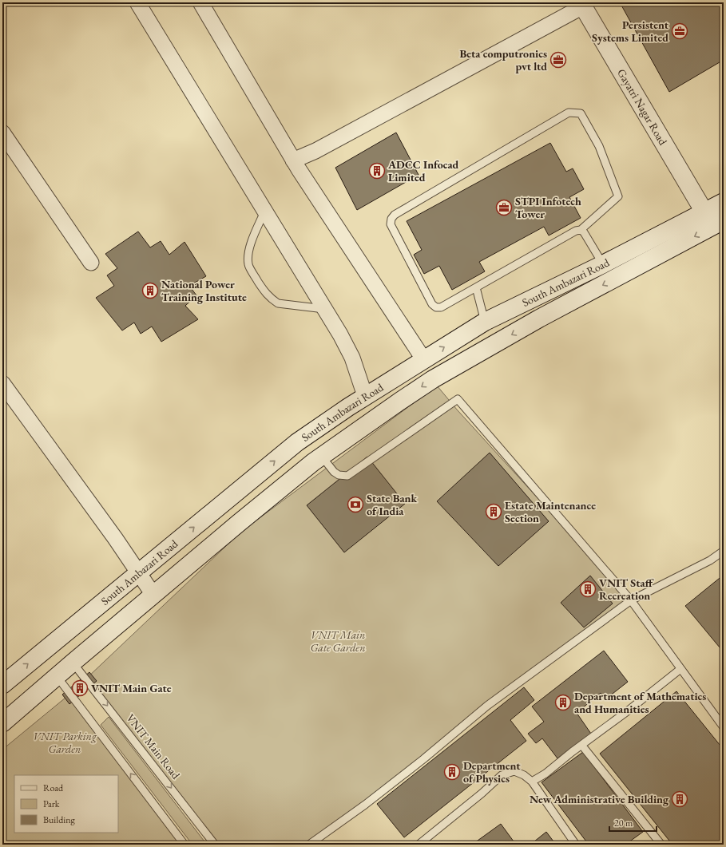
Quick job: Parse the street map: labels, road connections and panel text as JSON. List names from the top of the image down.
{
  "streets": {
    "main road": ["Gayatri Nagar Road", "South Ambazari Road"],
    "lane": ["VNIT Main Road"]
  },
  "crossings": [
    ["Gayatri Nagar Road", "South Ambazari Road"]
  ],
  "parks": ["VNIT Main Gate Garden", "VNIT Parking Garden"],
  "places": {
    "office": ["Persistent Systems Limited", "Beta computronics pvt ltd", "STPI Infotech Tower"],
    "building": [
      "ADCC Infocad Limited",
      "National Power Training Institute",
      "Estate Maintenance Section",
      "VNIT Staff Recreation",
      "VNIT Main Gate",
      "Department of Mathematics and Humanities",
      "Department of Physics",
      "New Administrative Building"
    ],
    "bank": ["State Bank of India"]
  },
  "legend": ["Road", "Park", "Building"],
  "scale_bar": "20 m"
}
